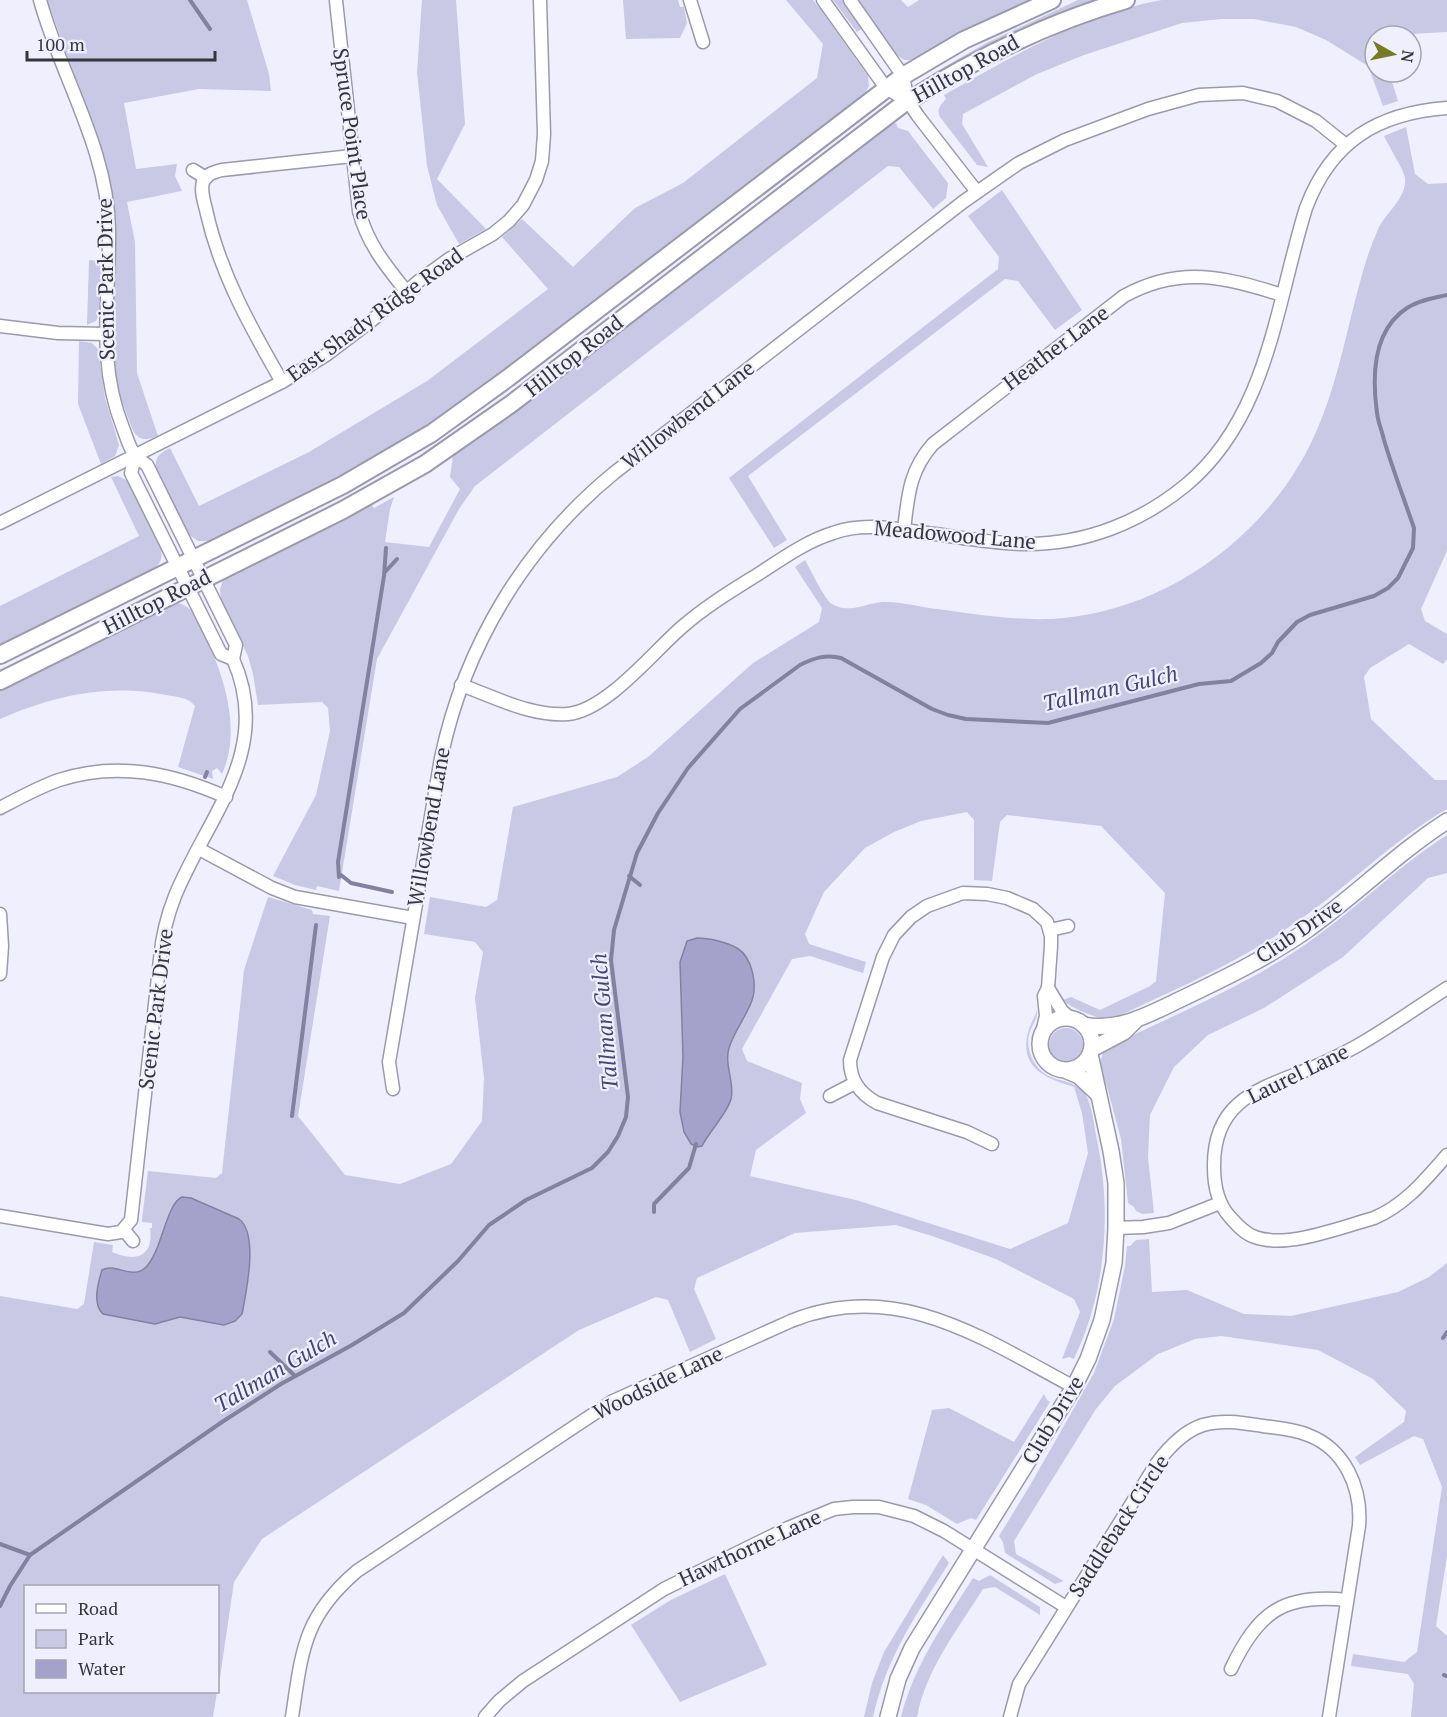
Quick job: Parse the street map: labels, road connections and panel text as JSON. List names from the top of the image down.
{
  "streets": {
    "main road": ["Hilltop Road"],
    "street": [
      "Spruce Point Place",
      "Scenic Park Drive",
      "East Shady Ridge Road",
      "Heather Lane",
      "Willowbend Lane",
      "Meadowood Lane",
      "Club Drive",
      "Laurel Lane",
      "Woodside Lane",
      "Saddleback Circle",
      "Hawthorne Lane"
    ]
  },
  "crossings": [
    ["Hilltop Road", "Scenic Park Drive"],
    ["Spruce Point Place", "East Shady Ridge Road"],
    ["Scenic Park Drive", "East Shady Ridge Road"],
    ["Heather Lane", "Meadowood Lane"],
    ["Willowbend Lane", "Meadowood Lane"],
    ["Club Drive", "Woodside Lane"],
    ["Club Drive", "Hawthorne Lane"],
    ["Saddleback Circle", "Hawthorne Lane"]
  ],
  "water": ["Tallman Gulch"],
  "legend": ["Road", "Park", "Water"],
  "scale_bar": "100 m",
  "north": "right"
}
